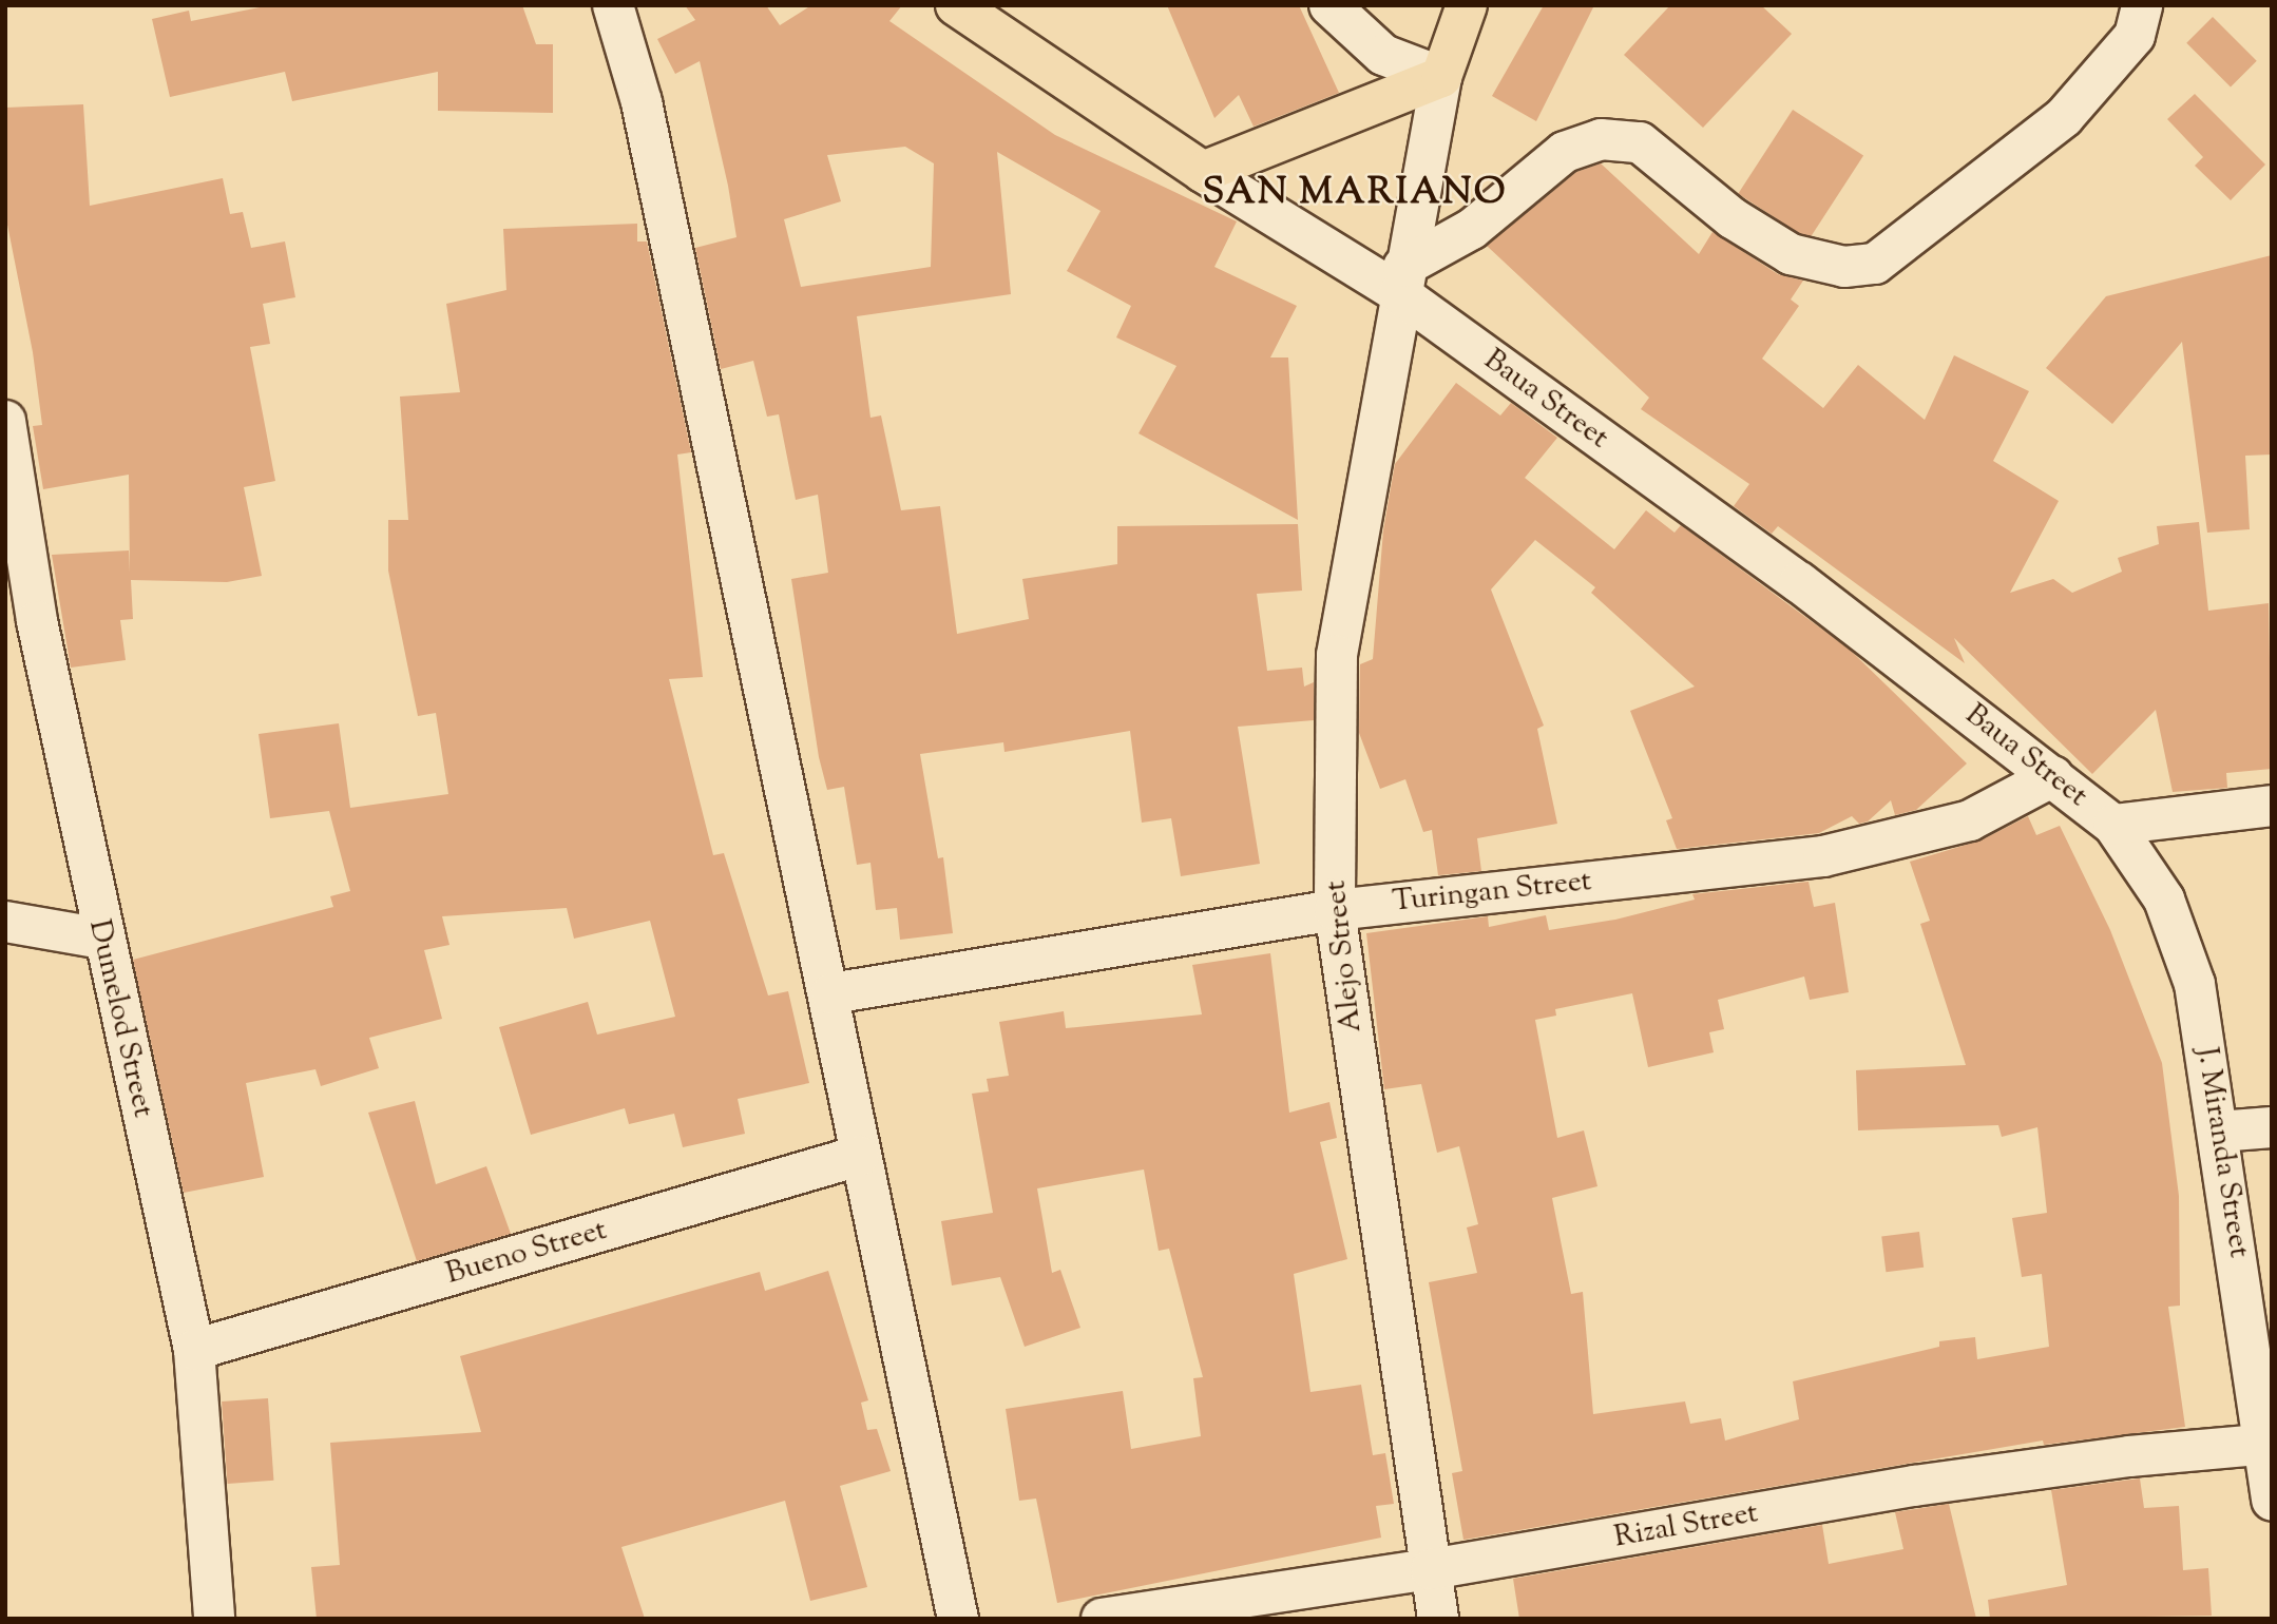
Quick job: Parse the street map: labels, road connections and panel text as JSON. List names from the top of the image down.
{
  "streets": {
    "main road": ["Baua Street"],
    "street": [
      "Turingan Street",
      "Alejo Street",
      "Dumelod Street",
      "J. Miranda Street",
      "Bueno Street",
      "Rizal Street"
    ]
  },
  "crossings": [
    ["Baua Street", "Turingan Street"],
    ["Baua Street", "Alejo Street"],
    ["Baua Street", "J. Miranda Street"],
    ["Turingan Street", "Alejo Street"],
    ["Alejo Street", "Rizal Street"],
    ["Dumelod Street", "Bueno Street"],
    ["J. Miranda Street", "Rizal Street"]
  ],
  "districts": ["SAN MARIANO"]
}
